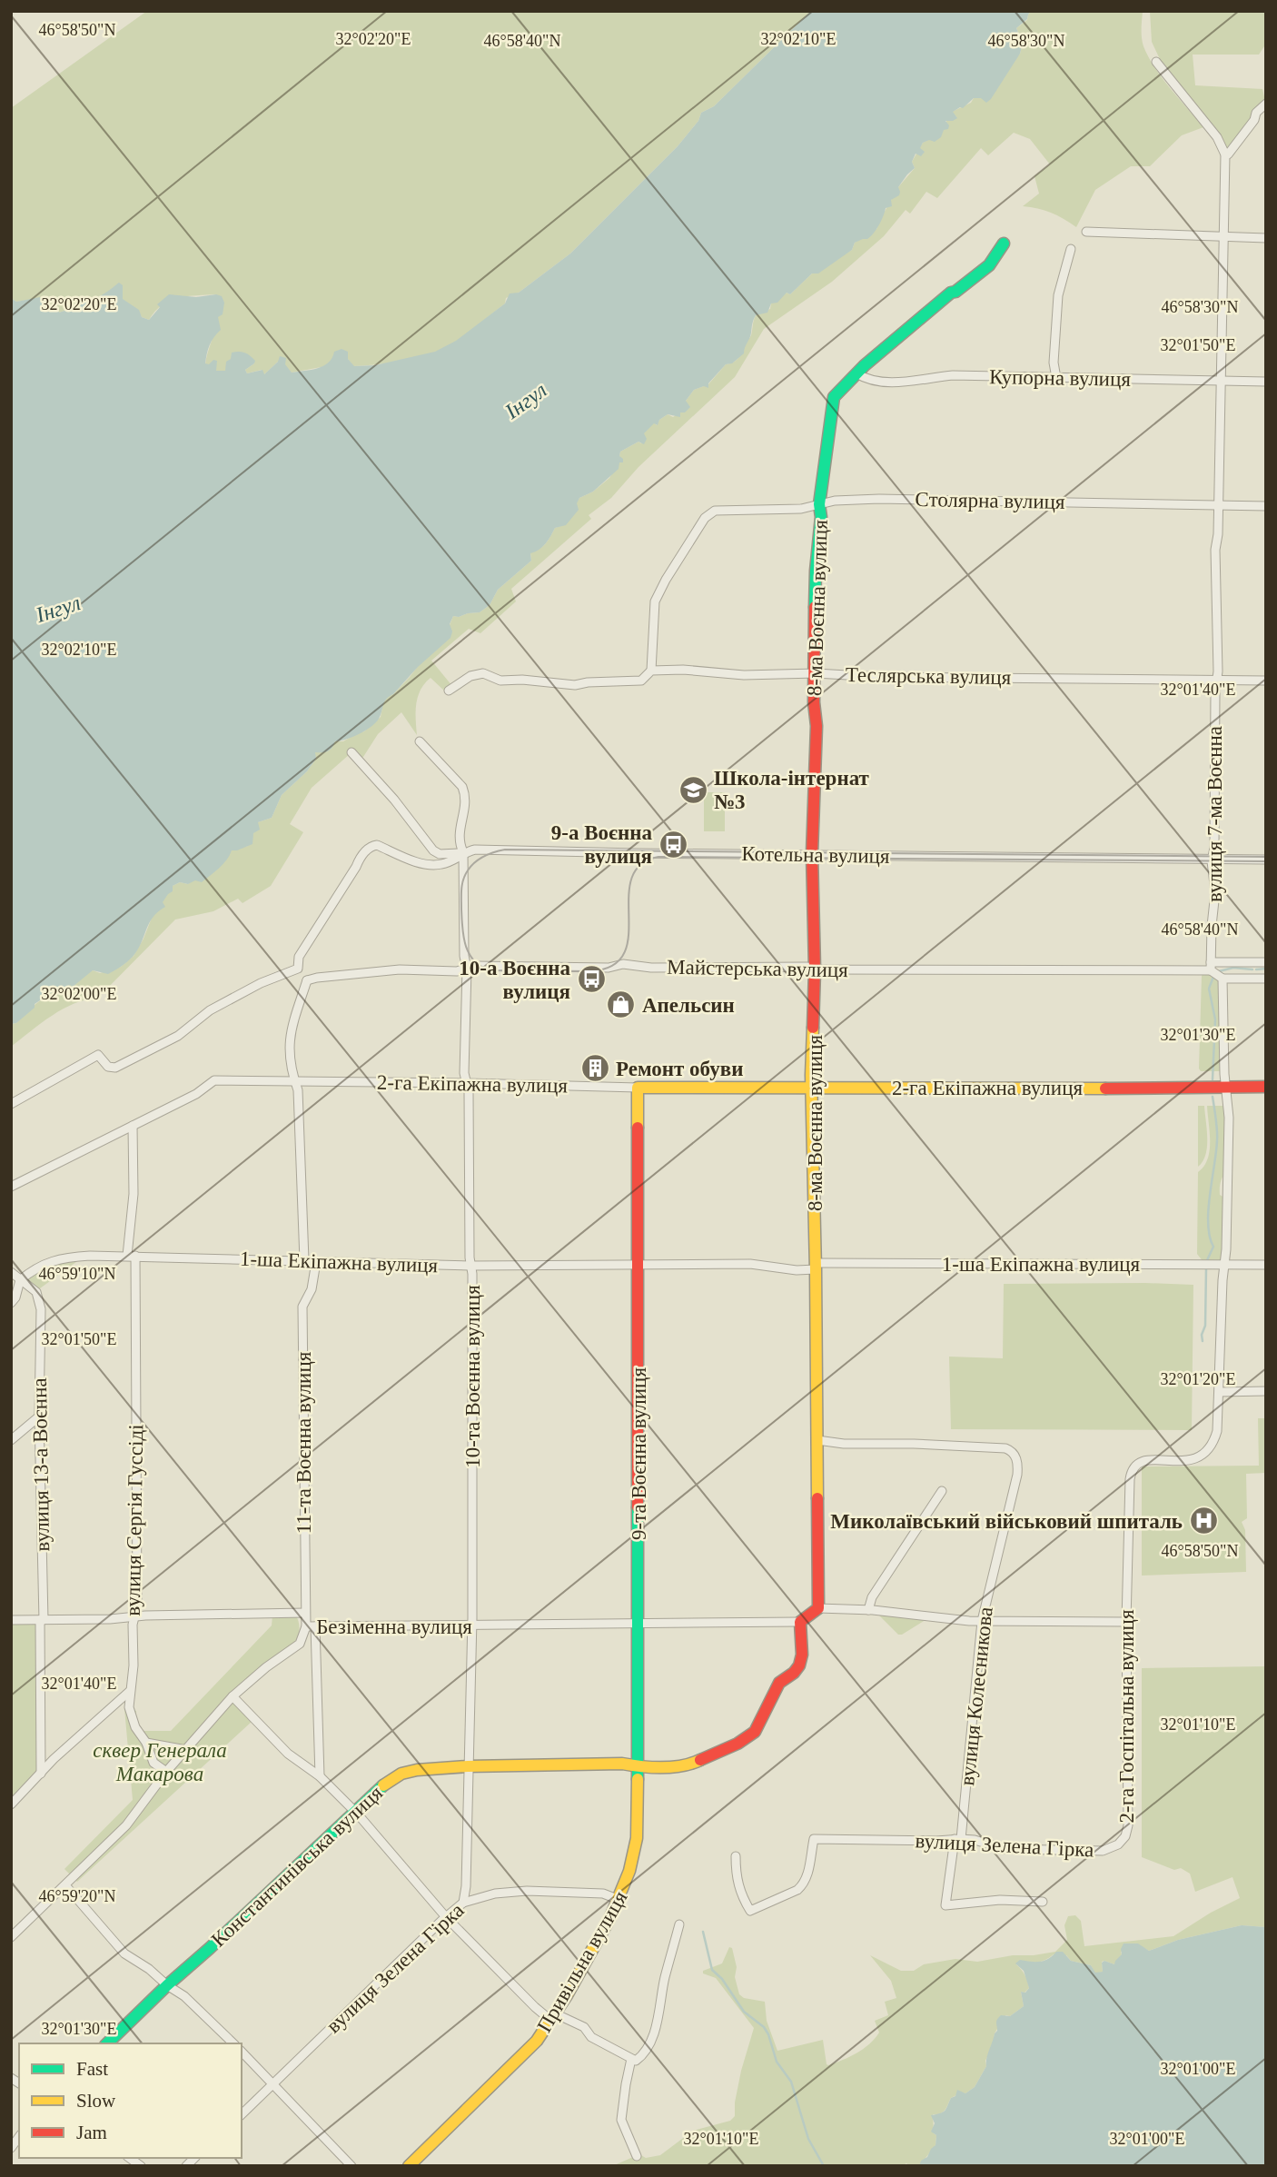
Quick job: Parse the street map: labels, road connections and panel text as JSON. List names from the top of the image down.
{
  "streets": {
    "street": [
      "Купорна вулиця",
      "Столярна вулиця",
      "8-ма Воєнна вулиця",
      "Теслярська вулиця",
      "вулиця 7-ма Воєнна",
      "Котельна вулиця",
      "Майстерська вулиця",
      "2-га Екіпажна вулиця",
      "1-ша Екіпажна вулиця",
      "10-та Воєнна вулиця",
      "11-та Воєнна вулиця",
      "9-та Воєнна вулиця",
      "вулиця 13-а Воєнна",
      "вулиця Сергія Гуссіді",
      "Безіменна вулиця",
      "вулиця Колесникова",
      "2-га Госпітальна вулиця",
      "вулиця Зелена Гірка",
      "Константинівська вулиця",
      "Привільна вулиця"
    ]
  },
  "crossings": [
    ["Купорна вулиця", "8-ма Воєнна вулиця"],
    ["Купорна вулиця", "вулиця 7-ма Воєнна"],
    ["Столярна вулиця", "8-ма Воєнна вулиця"],
    ["Столярна вулиця", "Теслярська вулиця"],
    ["Столярна вулиця", "вулиця 7-ма Воєнна"],
    ["8-ма Воєнна вулиця", "Теслярська вулиця"],
    ["8-ма Воєнна вулиця", "Котельна вулиця"],
    ["8-ма Воєнна вулиця", "Майстерська вулиця"],
    ["8-ма Воєнна вулиця", "2-га Екіпажна вулиця"],
    ["8-ма Воєнна вулиця", "1-ша Екіпажна вулиця"],
    ["8-ма Воєнна вулиця", "вулиця Колесникова"],
    ["Теслярська вулиця", "вулиця 7-ма Воєнна"],
    ["вулиця 7-ма Воєнна", "Котельна вулиця"],
    ["вулиця 7-ма Воєнна", "Майстерська вулиця"],
    ["Котельна вулиця", "10-та Воєнна вулиця"],
    ["Майстерська вулиця", "10-та Воєнна вулиця"],
    ["2-га Екіпажна вулиця", "10-та Воєнна вулиця"],
    ["2-га Екіпажна вулиця", "9-та Воєнна вулиця"],
    ["2-га Екіпажна вулиця", "вулиця Сергія Гуссіді"],
    ["1-ша Екіпажна вулиця", "10-та Воєнна вулиця"],
    ["1-ша Екіпажна вулиця", "11-та Воєнна вулиця"],
    ["1-ша Екіпажна вулиця", "9-та Воєнна вулиця"],
    ["1-ша Екіпажна вулиця", "вулиця 13-а Воєнна"],
    ["1-ша Екіпажна вулиця", "вулиця Сергія Гуссіді"],
    ["10-та Воєнна вулиця", "Безіменна вулиця"],
    ["10-та Воєнна вулиця", "вулиця Зелена Гірка"],
    ["10-та Воєнна вулиця", "Константинівська вулиця"],
    ["11-та Воєнна вулиця", "Безіменна вулиця"],
    ["9-та Воєнна вулиця", "Безіменна вулиця"],
    ["9-та Воєнна вулиця", "Константинівська вулиця"],
    ["9-та Воєнна вулиця", "Привільна вулиця"],
    ["вулиця Сергія Гуссіді", "Безіменна вулиця"],
    ["вулиця Колесникова", "вулиця Зелена Гірка"],
    ["2-га Госпітальна вулиця", "вулиця Зелена Гірка"],
    ["вулиця Зелена Гірка", "Привільна вулиця"]
  ],
  "water": ["Інгул"],
  "parks": ["сквер Генерала Макарова"],
  "places": {
    "school or university": ["Школа-інтернат №3"],
    "bus stop": ["9-а Воєнна вулиця", "10-а Воєнна вулиця"],
    "shop": ["Апельсин"],
    "building": ["Ремонт обуви"],
    "hospital": ["Миколаївський військовий шпиталь"]
  },
  "legend": ["Fast", "Slow", "Jam"],
  "coordinates": [
    "46°58'50\"N",
    "32°02'20\"E",
    "32°02'10\"E",
    "46°58'40\"N",
    "46°58'30\"N",
    "32°01'50\"E",
    "32°01'40\"E",
    "32°02'00\"E",
    "32°01'30\"E",
    "46°59'10\"N",
    "32°01'20\"E",
    "32°01'10\"E",
    "46°59'20\"N",
    "32°01'00\"E"
  ]
}
